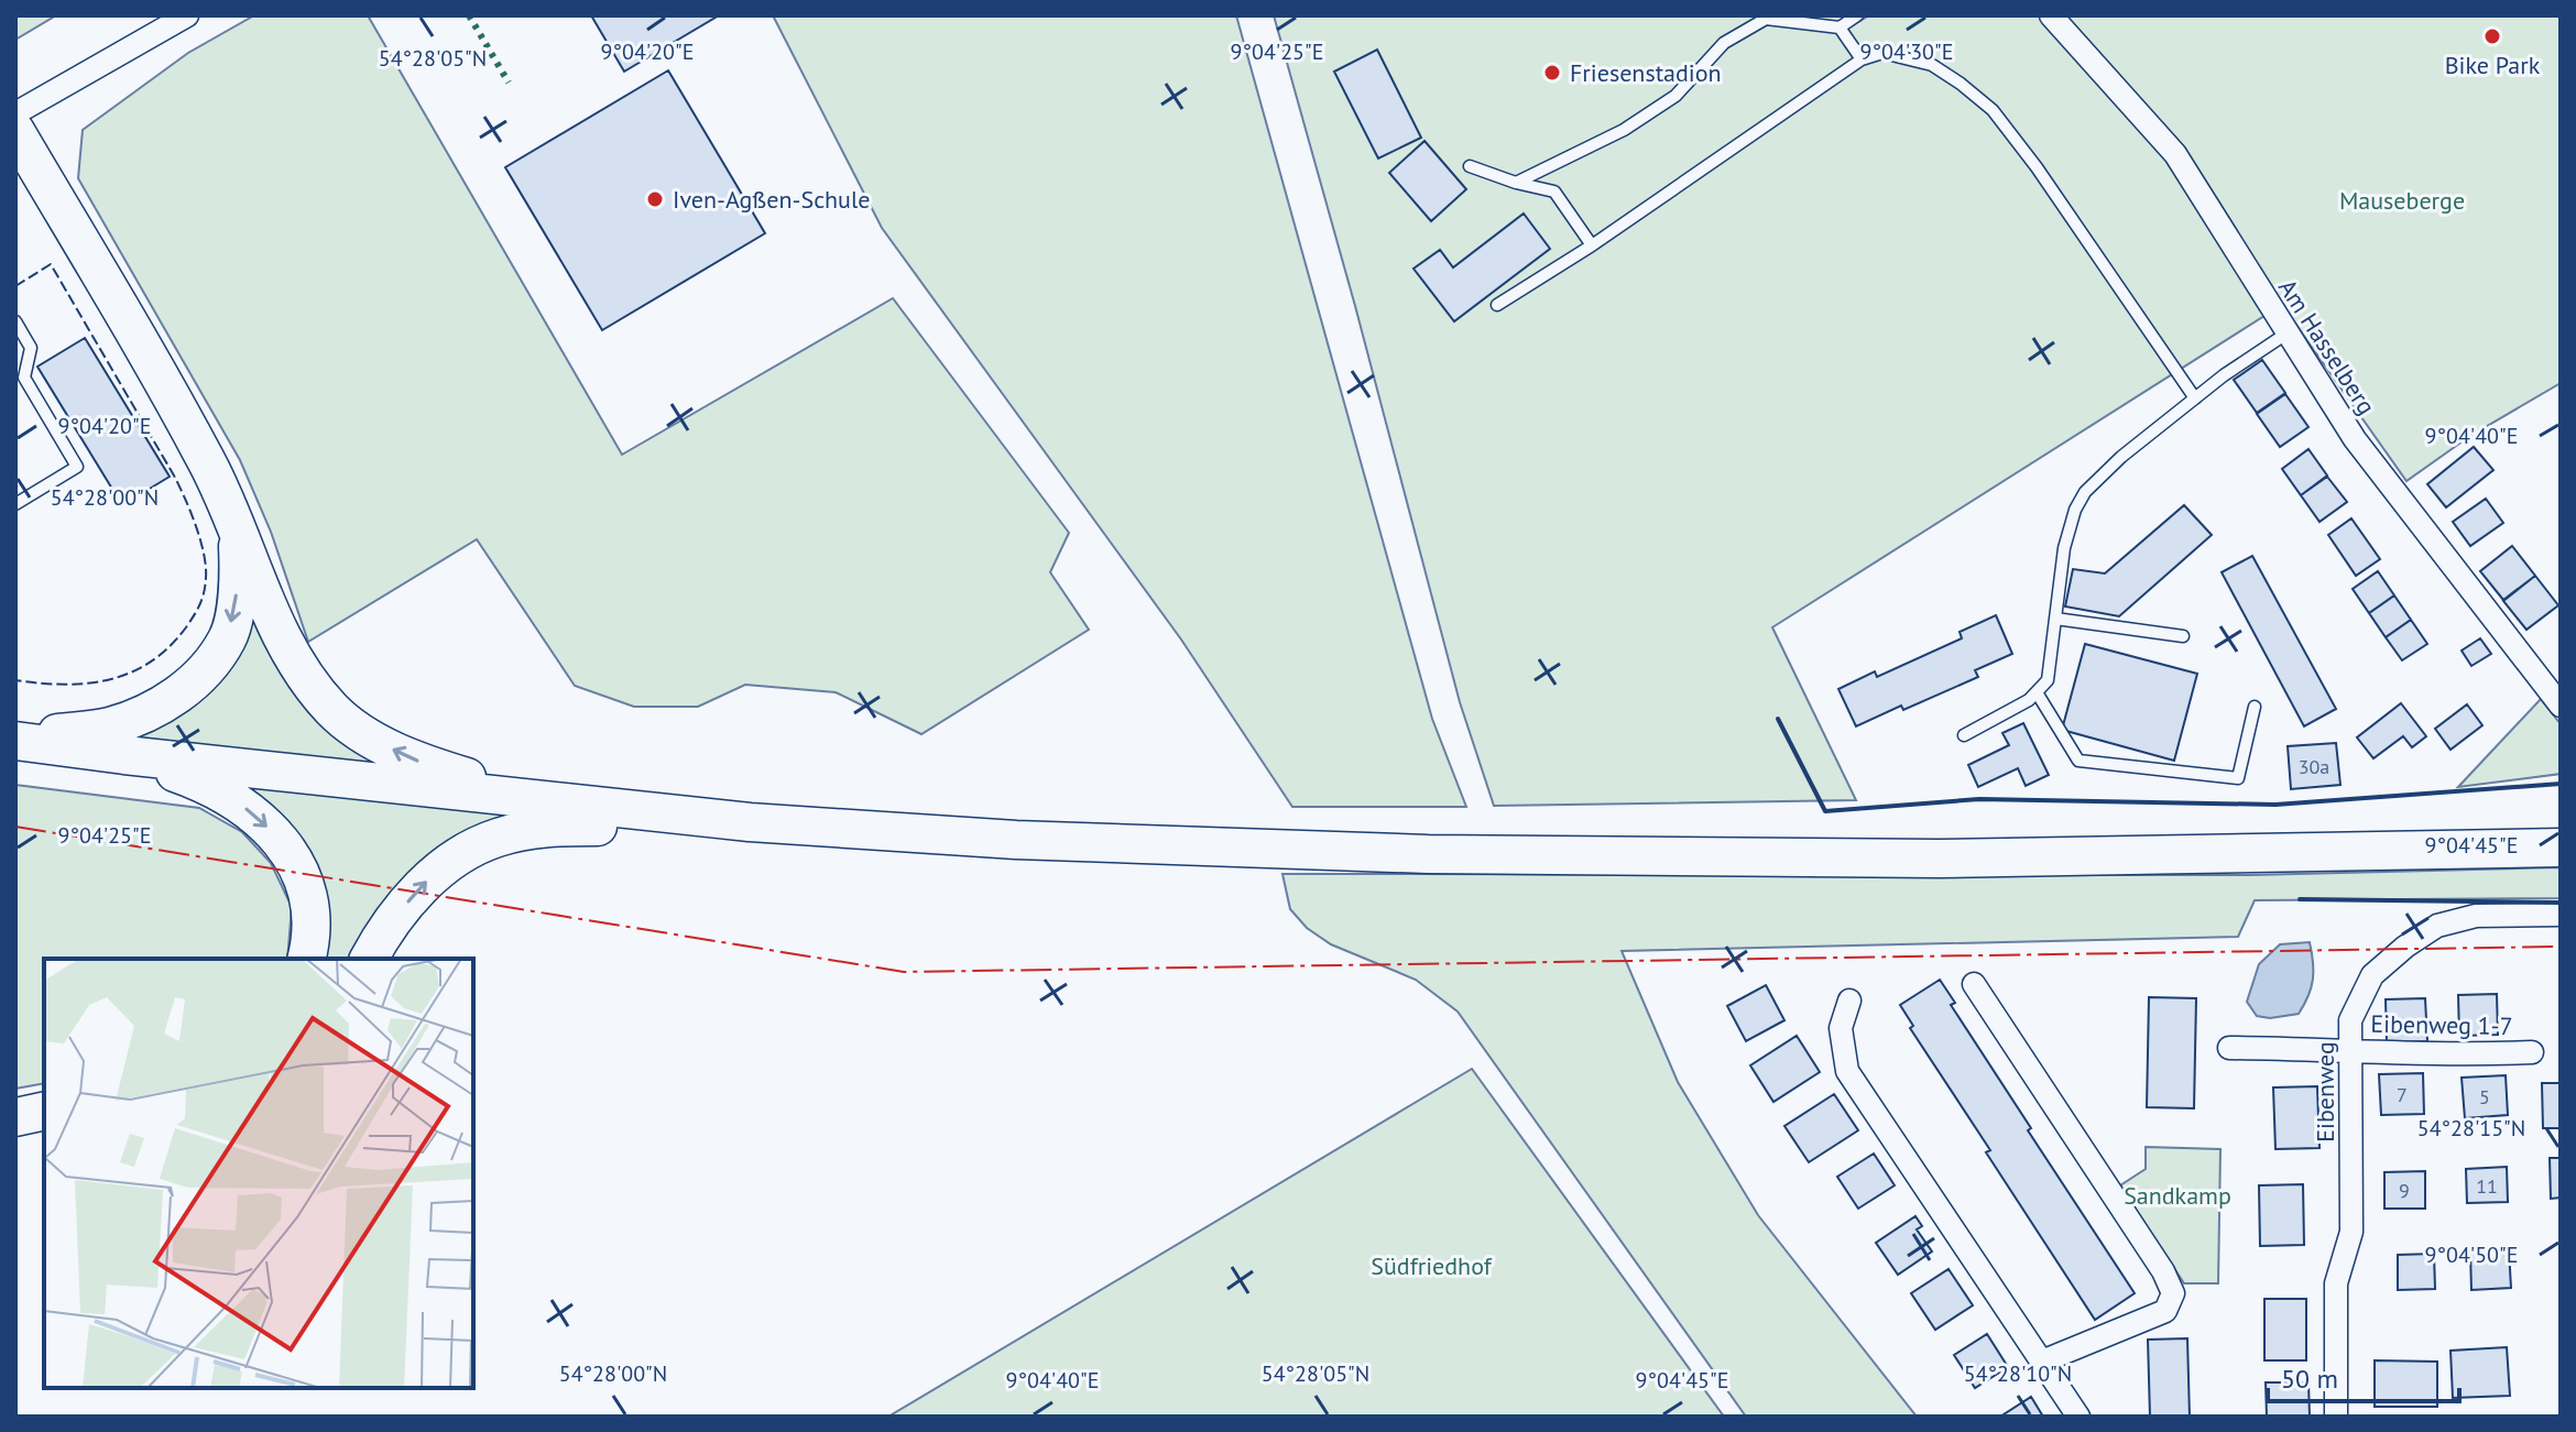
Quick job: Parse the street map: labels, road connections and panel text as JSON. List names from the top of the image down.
{
  "streets": {
    "street": ["Am Hasselberg", "Eibenweg 1-7", "Eibenweg"]
  },
  "crossings": [
    ["Eibenweg 1-7", "Eibenweg"]
  ],
  "parks": ["Mauseberge", "Sandkamp", "Südfriedhof"],
  "places": ["Bike Park", "Friesenstadion", "Iven-Agßen-Schule"],
  "house_numbers": [
    "30a",
    "7",
    "5",
    "11",
    "9"
  ],
  "scale_bar": "50 m",
  "coordinates": [
    "9°04'20\"E",
    "9°04'25\"E",
    "9°04'30\"E",
    "54°28'05\"N",
    "9°04'40\"E",
    "54°28'00\"N",
    "9°04'45\"E",
    "54°28'15\"N",
    "9°04'50\"E",
    "54°28'10\"N"
  ]
}
